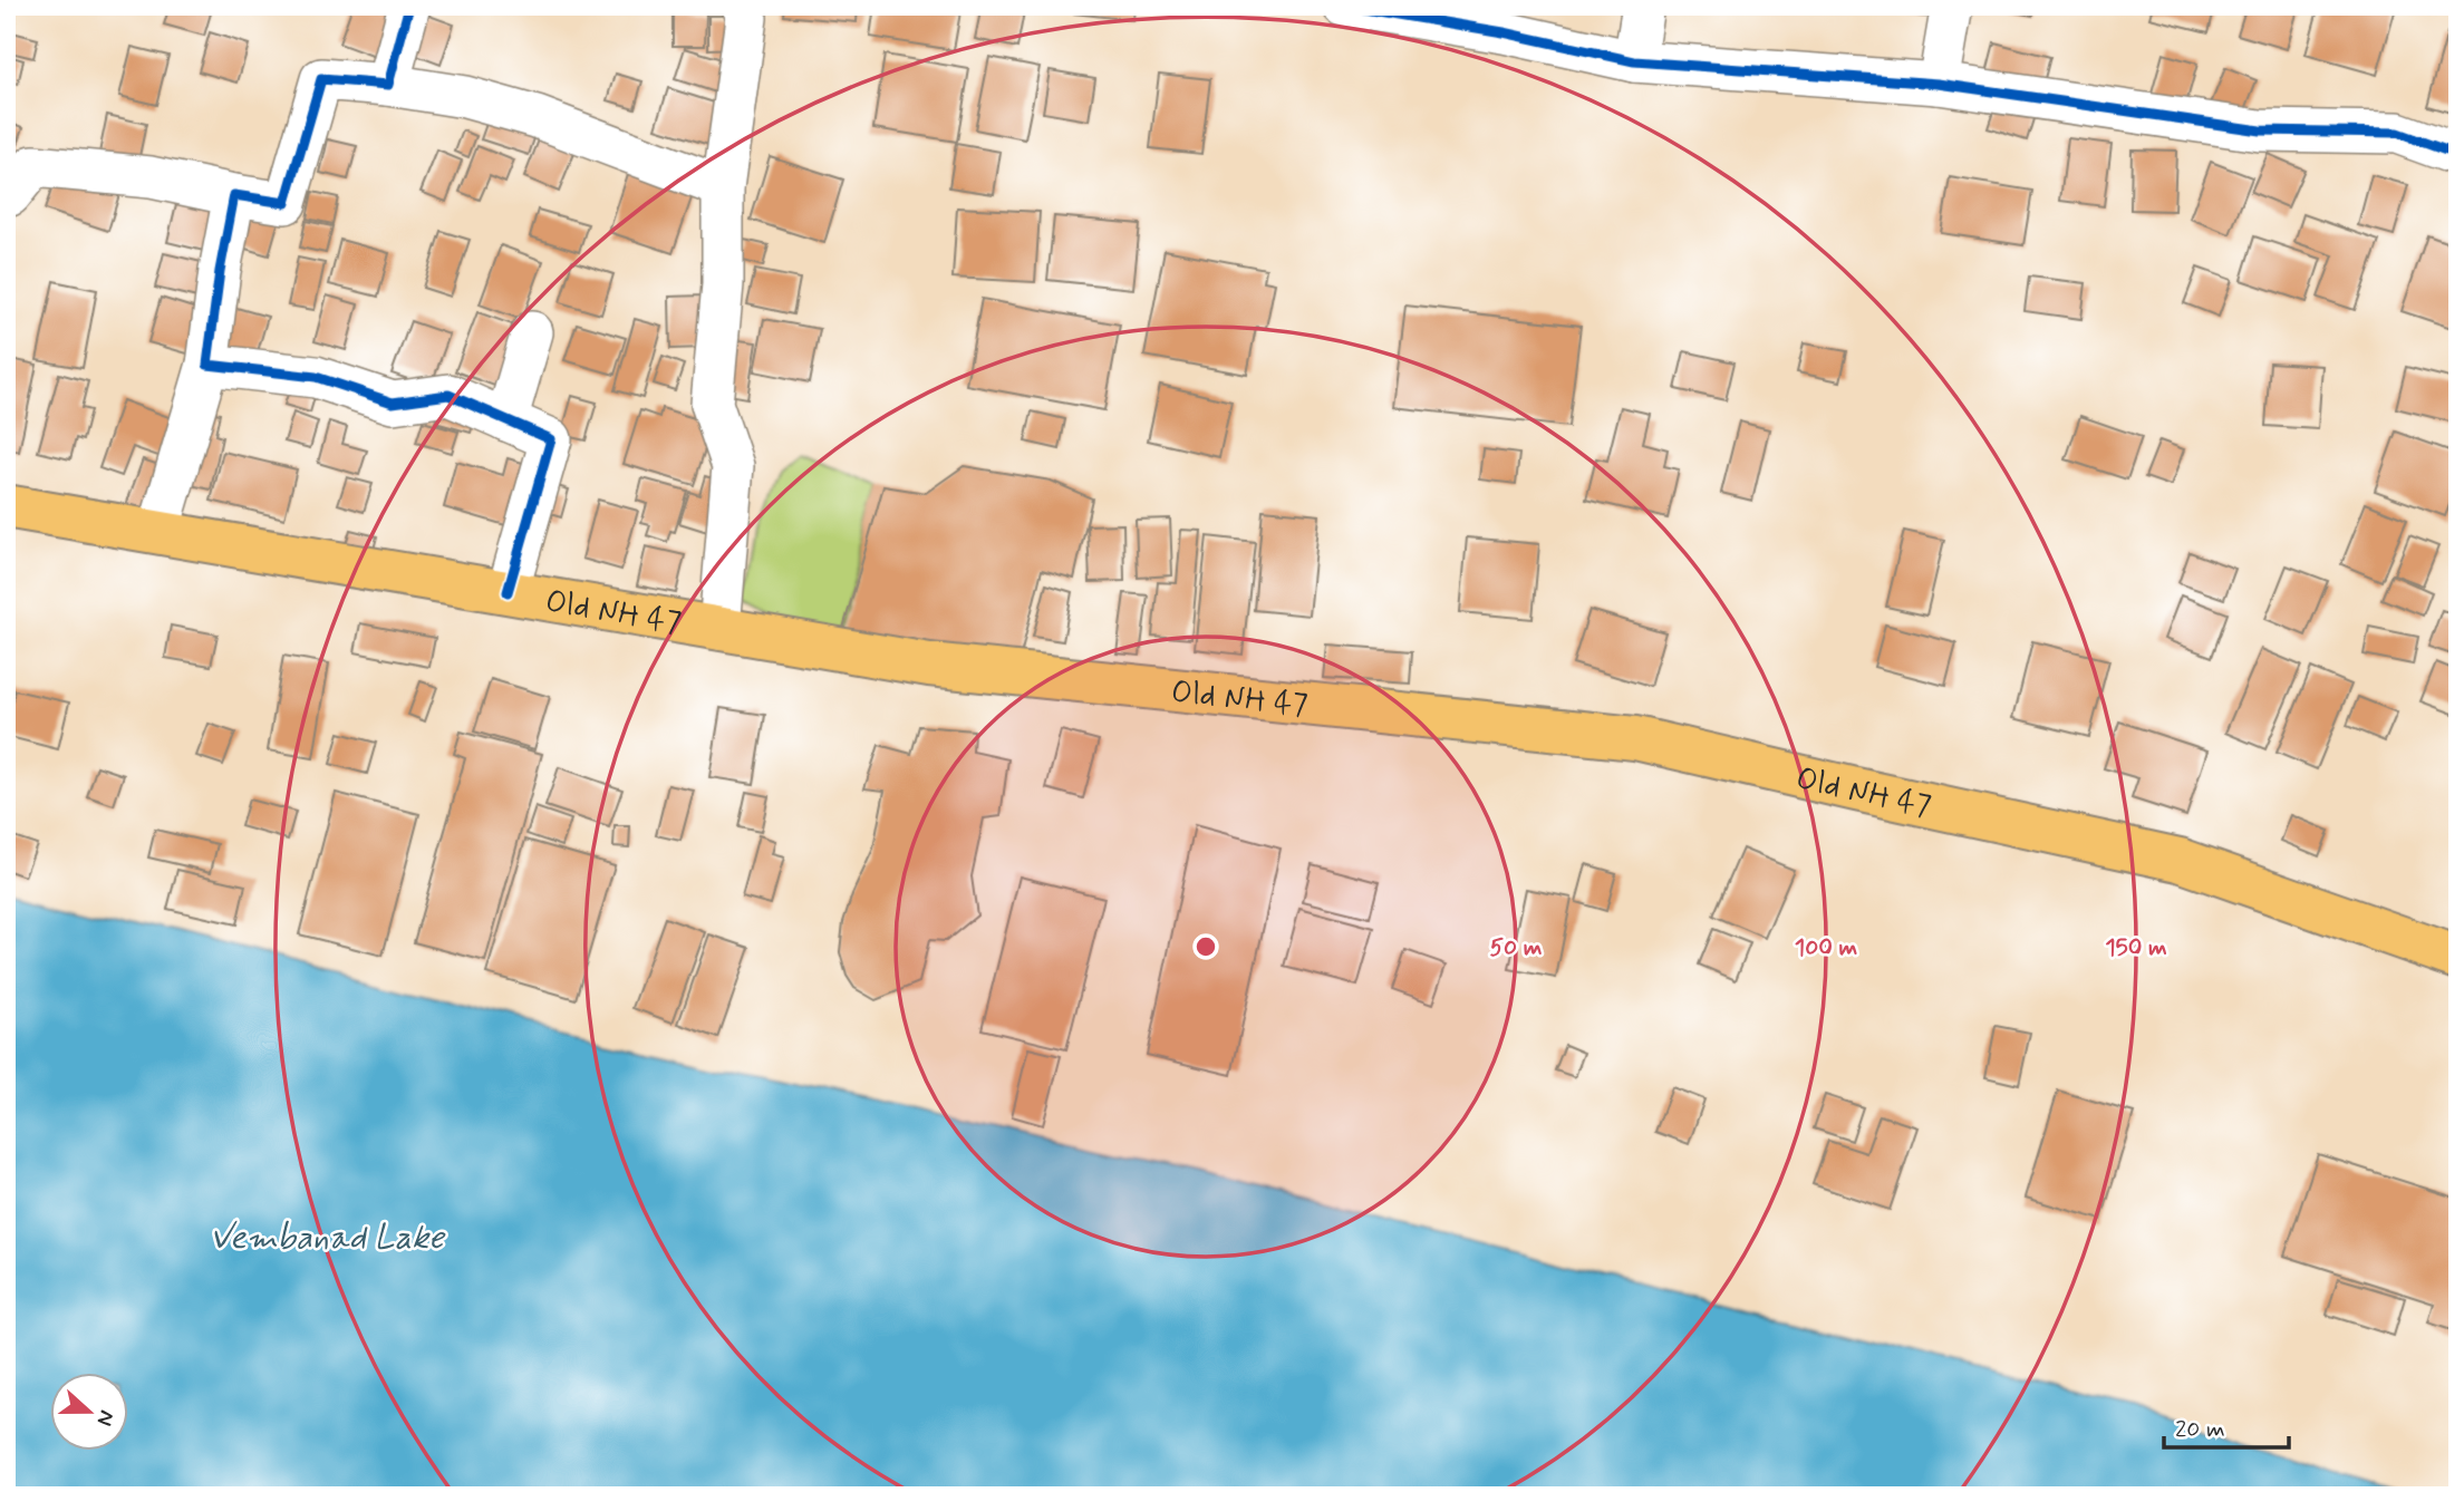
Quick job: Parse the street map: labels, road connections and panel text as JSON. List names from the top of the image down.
{
  "streets": {
    "main road": ["Old NH 47"]
  },
  "water": ["Vembanad Lake"],
  "scale_bar": "20 m",
  "north": "right",
  "rings": ["50 m", "100 m", "150 m"]
}
